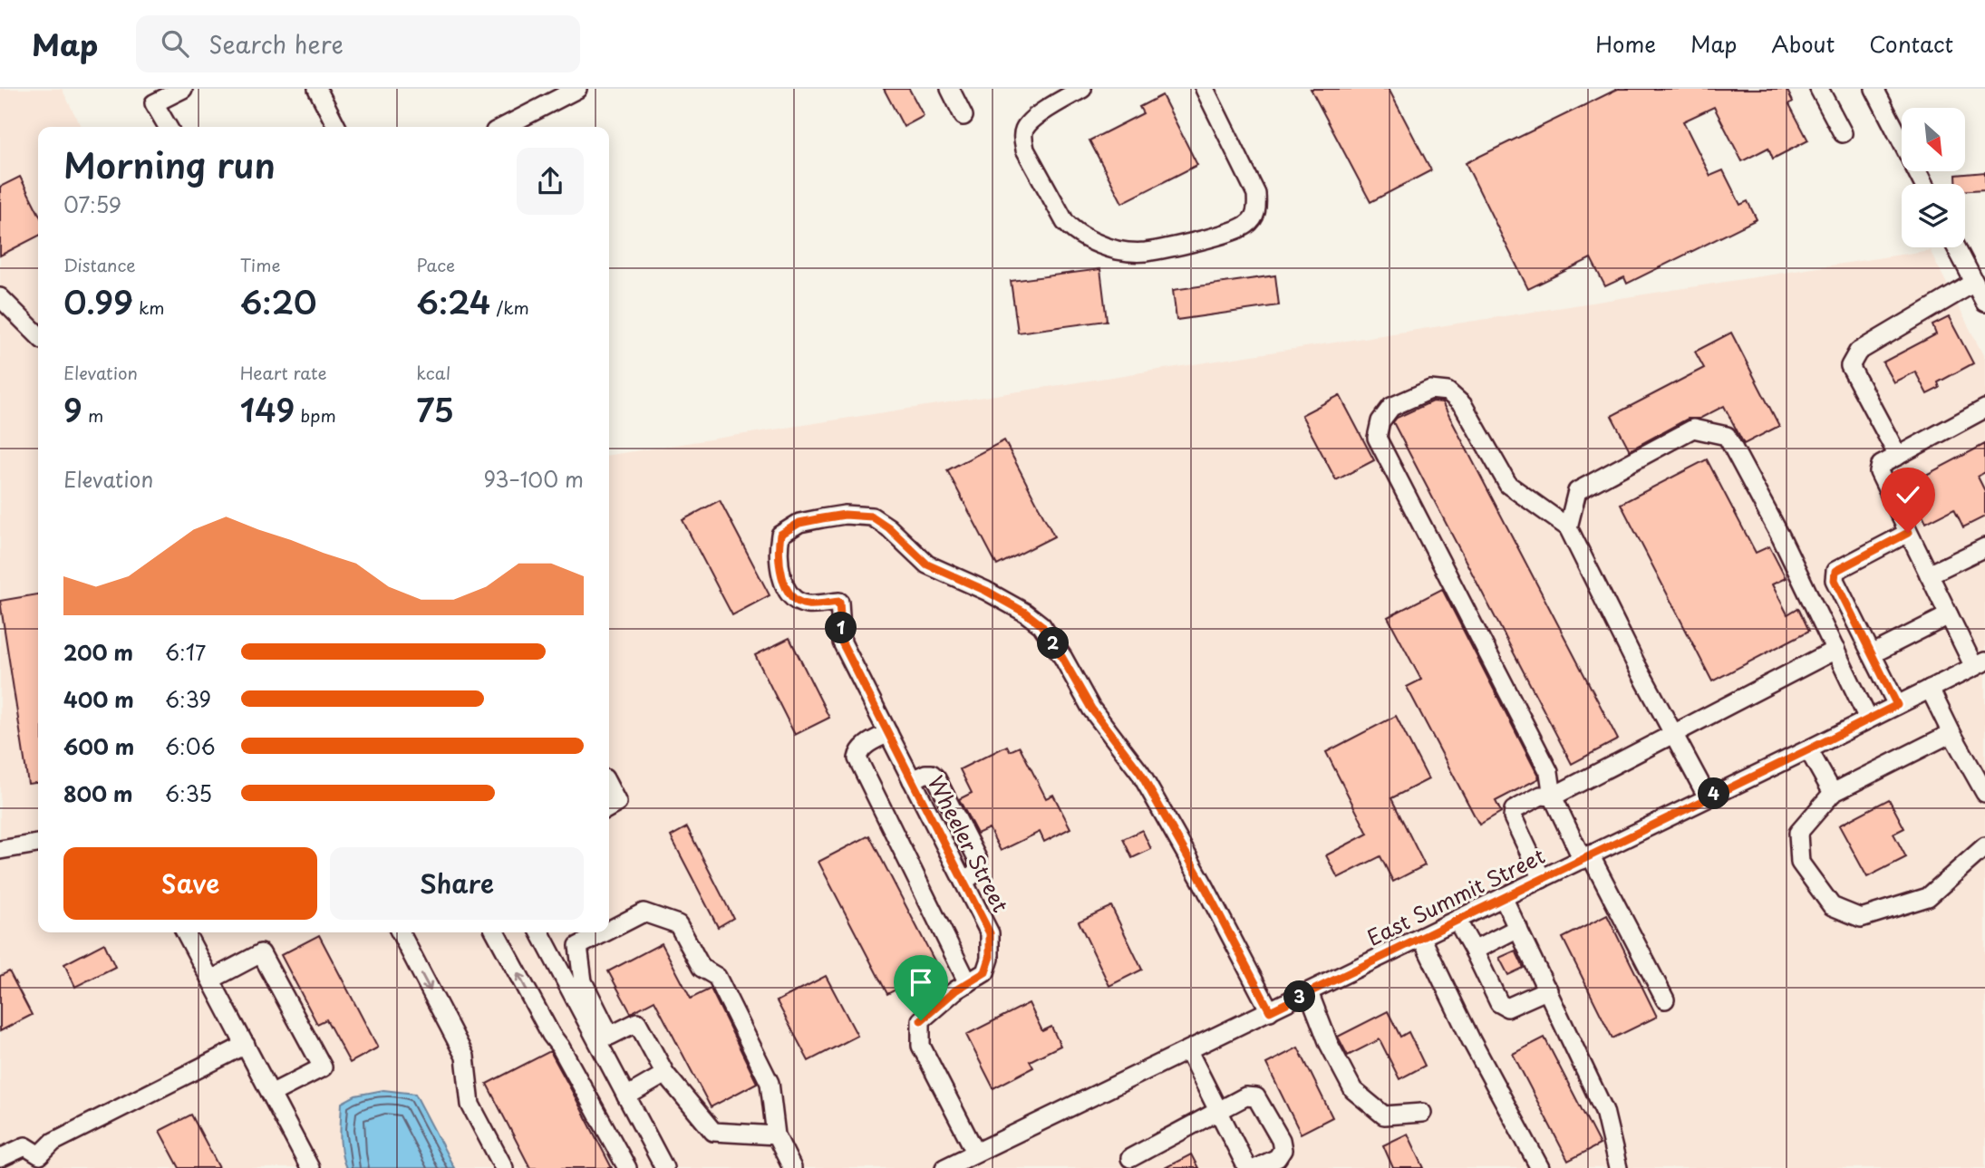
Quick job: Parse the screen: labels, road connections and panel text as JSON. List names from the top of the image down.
{
  "streets": {
    "street": ["Wheeler Street", "East Summit Street"]
  },
  "crossings": [
    ["Wheeler Street", "East Summit Street"]
  ],
  "north": "bottom right",
  "page": {
    "header": "Map",
    "search": "Search here",
    "nav": [
      "Home",
      "Map",
      "About",
      "Contact"
    ],
    "heading": ["Morning run", "07:59"],
    "stats": [
      ["Distance", "0.99 km"],
      ["Time", "6:20"],
      ["Pace", "6:24 /km"],
      ["Elevation", "9 m"],
      ["Heart rate", "149 bpm"],
      ["kcal", "75"]
    ],
    "chart": ["Elevation", "93–100 m"],
    "pins": [
      "1",
      "2",
      "4",
      "3"
    ],
    "list": [
      {
        "name": "200 m",
        "note": "6:17"
      },
      {
        "name": "400 m",
        "note": "6:39"
      },
      {
        "name": "600 m",
        "note": "6:06"
      },
      {
        "name": "800 m",
        "note": "6:35"
      }
    ],
    "buttons": ["Save", "Share"]
  }
}
